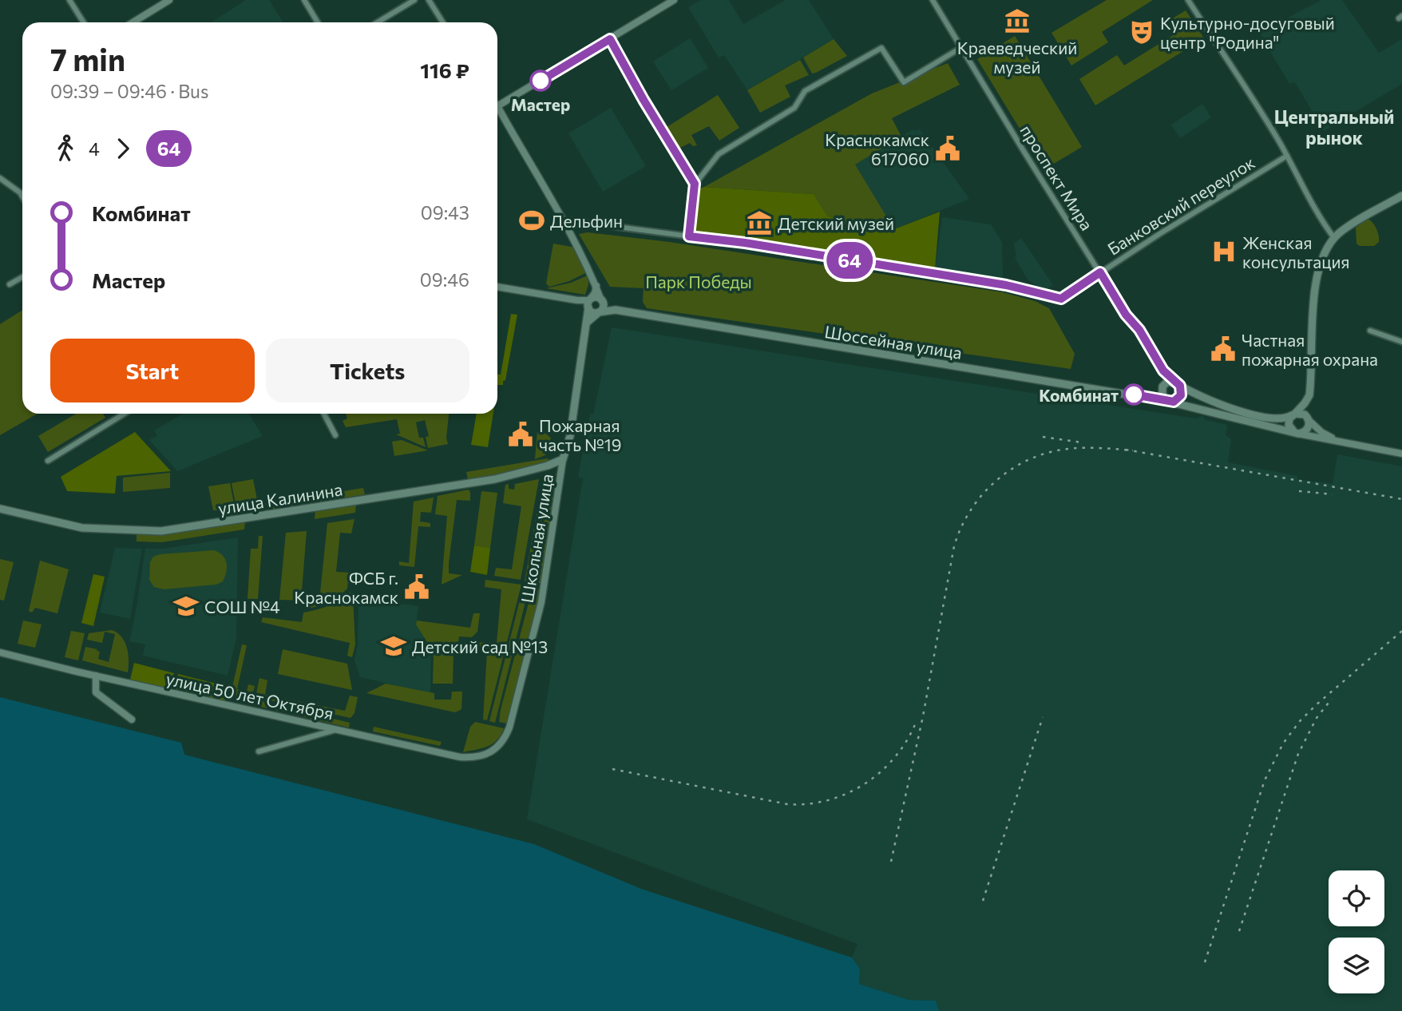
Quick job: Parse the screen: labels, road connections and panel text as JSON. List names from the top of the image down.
{
  "streets": {
    "main road": ["Шоссейная улица", "улица Калинина", "Школьная улица"],
    "street": ["проспект Мира", "Банковский переулок", "улица 50 лет Октября"]
  },
  "crossings": [
    ["проспект Мира", "Банковский переулок"],
    ["проспект Мира", "Шоссейная улица"],
    ["улица Калинина", "Школьная улица"],
    ["Школьная улица", "улица 50 лет Октября"]
  ],
  "districts": ["Центральный рынок"],
  "parks": ["Парк Победы"],
  "places": {
    "museum": ["Краеведческий музей", "Детский музей"],
    "theatre": ["Культурно-досуговый центр \"Родина\""],
    "other": ["Мастер", "Комбинат"],
    "public building": [
      "Краснокамск 617060",
      "Частная пожарная охрана",
      "Пожарная часть №19",
      "ФСБ г. Краснокамск"
    ],
    "sports": ["Дельфин"],
    "hospital": ["Женская консультация"],
    "school or university": ["СОШ №4", "Детский сад №13"]
  },
  "lines": ["bus line 64"],
  "page": {
    "on_map": "64",
    "heading": ["7 min", "09:39 – 09:46 · Bus", "116 ₽"],
    "legs": ["4", "64"],
    "list": [
      {
        "name": "Комбинат",
        "value": "09:43"
      },
      {
        "name": "Мастер",
        "value": "09:46"
      }
    ],
    "buttons": ["Start", "Tickets"]
  }
}
